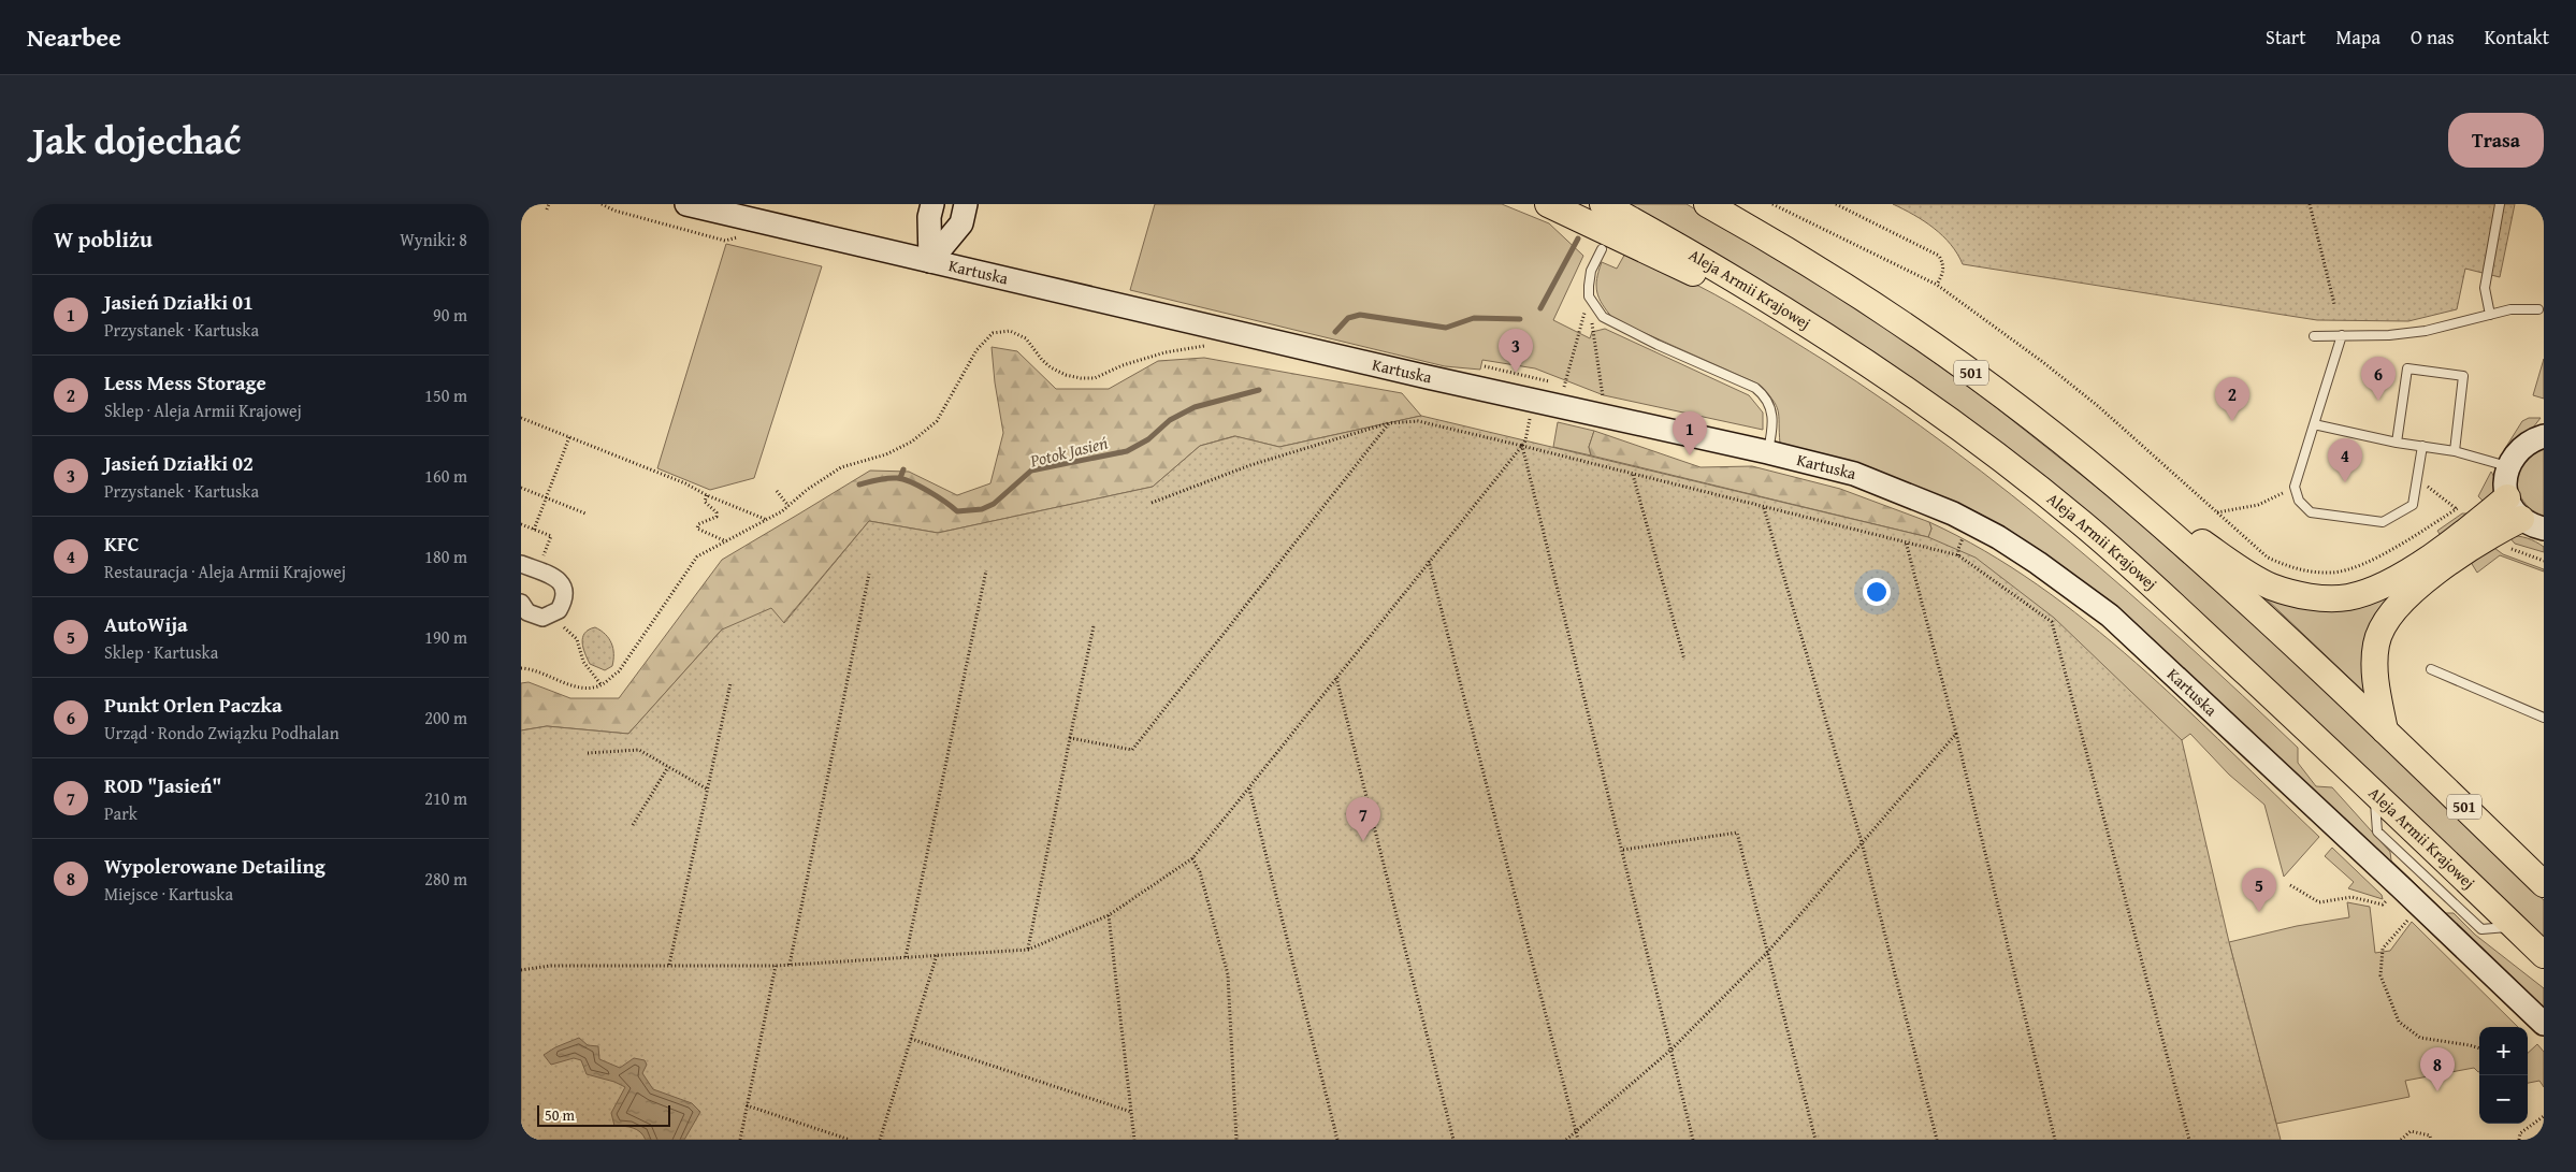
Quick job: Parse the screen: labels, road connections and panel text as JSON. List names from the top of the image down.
{
  "streets": {
    "main road": ["Aleja Armii Krajowej", "501"],
    "street": ["Kartuska"]
  },
  "water": ["Potok Jasień"],
  "scale_bar": "50 m",
  "page": {
    "header": "Nearbee",
    "nav": [
      "Start",
      "Mapa",
      "O nas",
      "Kontakt"
    ],
    "title": "Jak dojechać",
    "buttons": "Trasa",
    "heading": ["W pobliżu", "Wyniki: 8"],
    "list": [
      {
        "mark": "1",
        "name": "Jasień Działki 01",
        "note": "Przystanek · Kartuska",
        "value": "90 m"
      },
      {
        "mark": "2",
        "name": "Less Mess Storage",
        "note": "Sklep · Aleja Armii Krajowej",
        "value": "150 m"
      },
      {
        "mark": "3",
        "name": "Jasień Działki 02",
        "note": "Przystanek · Kartuska",
        "value": "160 m"
      },
      {
        "mark": "4",
        "name": "KFC",
        "note": "Restauracja · Aleja Armii Krajowej",
        "value": "180 m"
      },
      {
        "mark": "5",
        "name": "AutoWija",
        "note": "Sklep · Kartuska",
        "value": "190 m"
      },
      {
        "mark": "6",
        "name": "Punkt Orlen Paczka",
        "note": "Urząd · Rondo Związku Podhalan",
        "value": "200 m"
      },
      {
        "mark": "7",
        "name": "ROD \"Jasień\"",
        "note": "Park",
        "value": "210 m"
      },
      {
        "mark": "8",
        "name": "Wypolerowane Detailing",
        "note": "Miejsce · Kartuska",
        "value": "280 m"
      }
    ],
    "pins": [
      "3",
      "6",
      "2",
      "1",
      "4",
      "7",
      "5",
      "8"
    ],
    "map_buttons": ["+", "−"],
    "scale": "50 m"
  }
}
